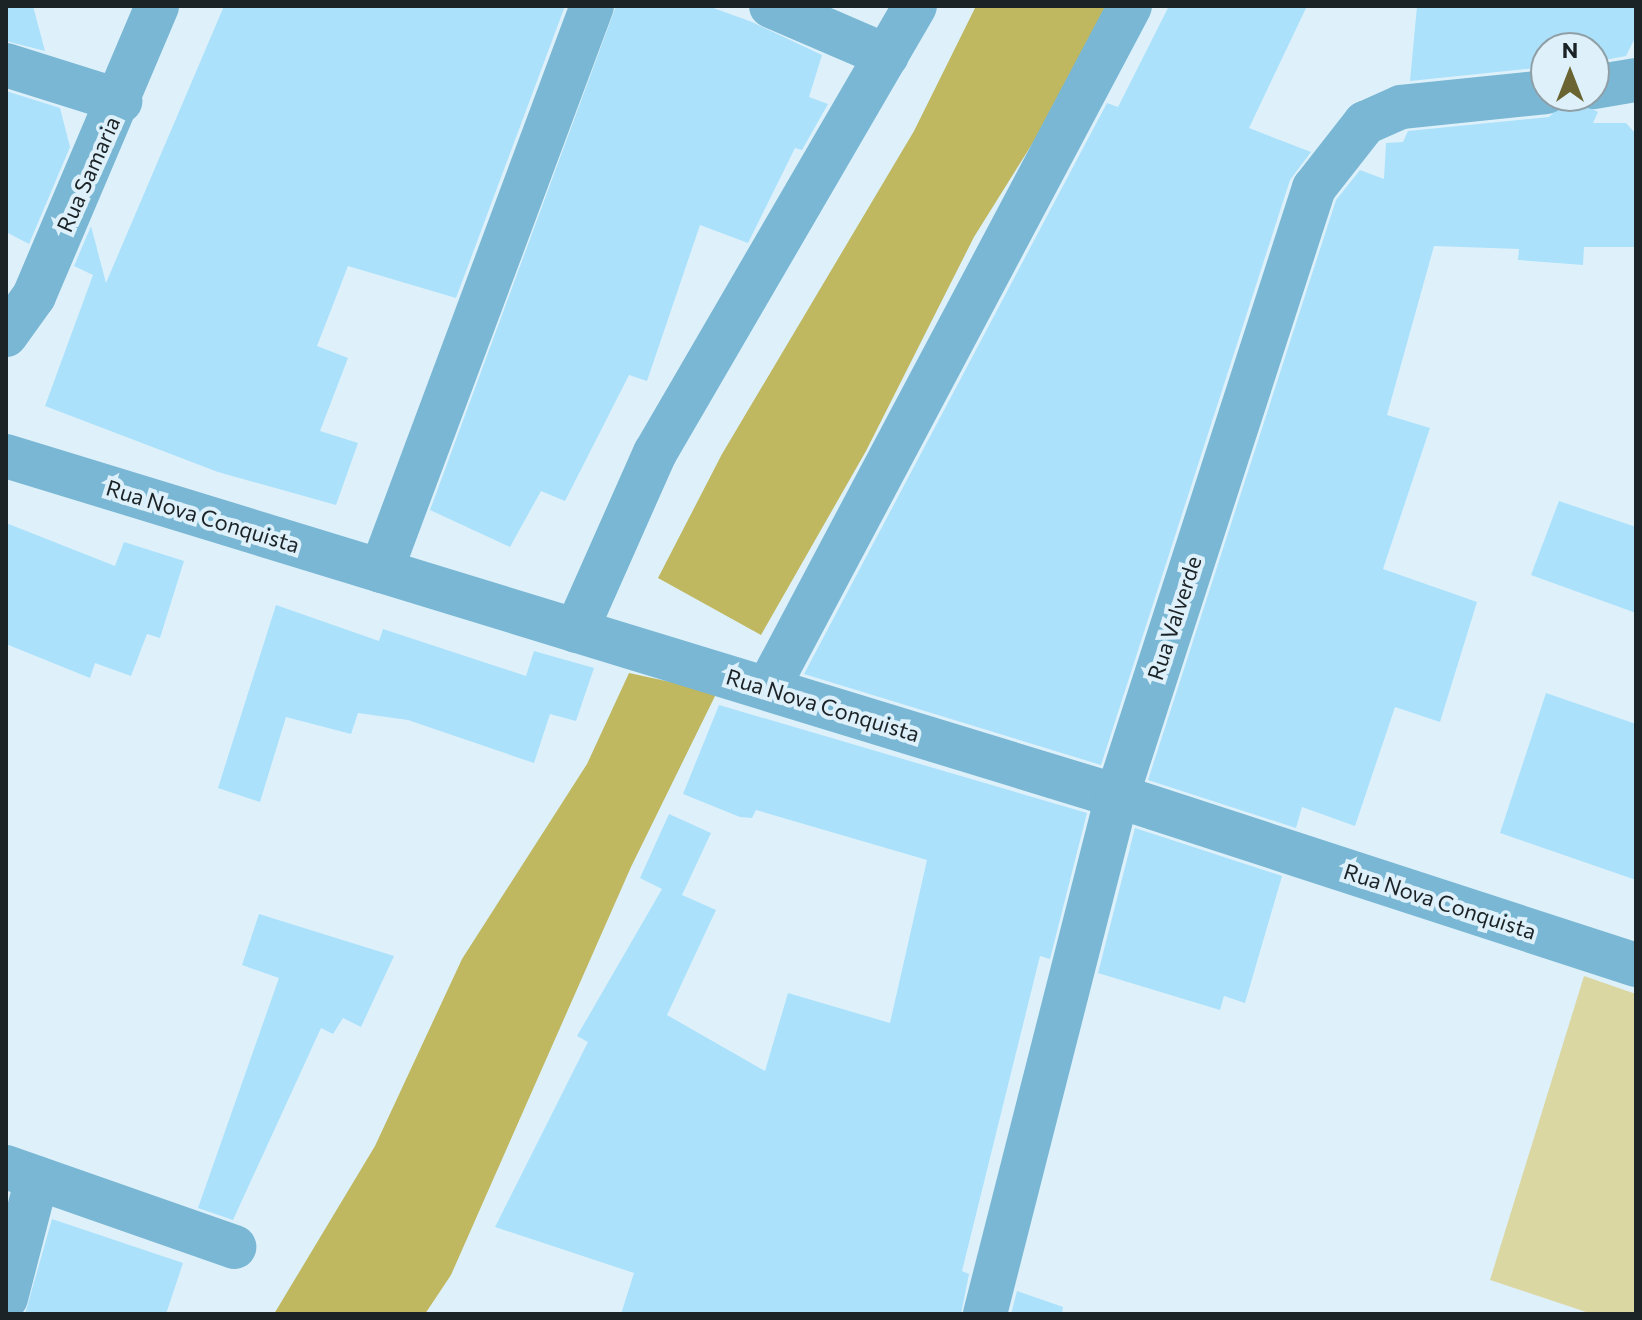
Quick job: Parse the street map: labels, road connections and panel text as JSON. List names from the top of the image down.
{
  "streets": {
    "street": ["Rua Samaria", "Rua Nova Conquista", "Rua Valverde"]
  },
  "crossings": [
    ["Rua Nova Conquista", "Rua Valverde"]
  ],
  "north": "top"
}
